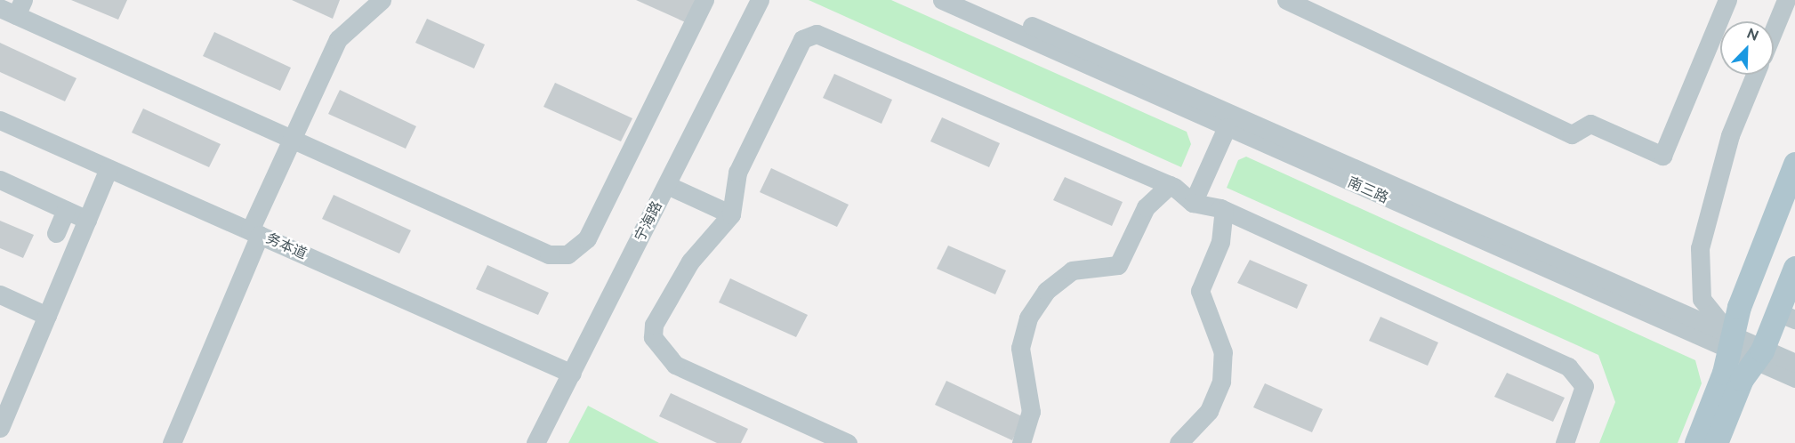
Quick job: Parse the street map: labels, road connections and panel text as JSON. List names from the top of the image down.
{
  "streets": {
    "street": ["南三路", "宁海路", "务本道"]
  },
  "crossings": [
    ["宁海路", "务本道"]
  ],
  "north": "top right"
}
